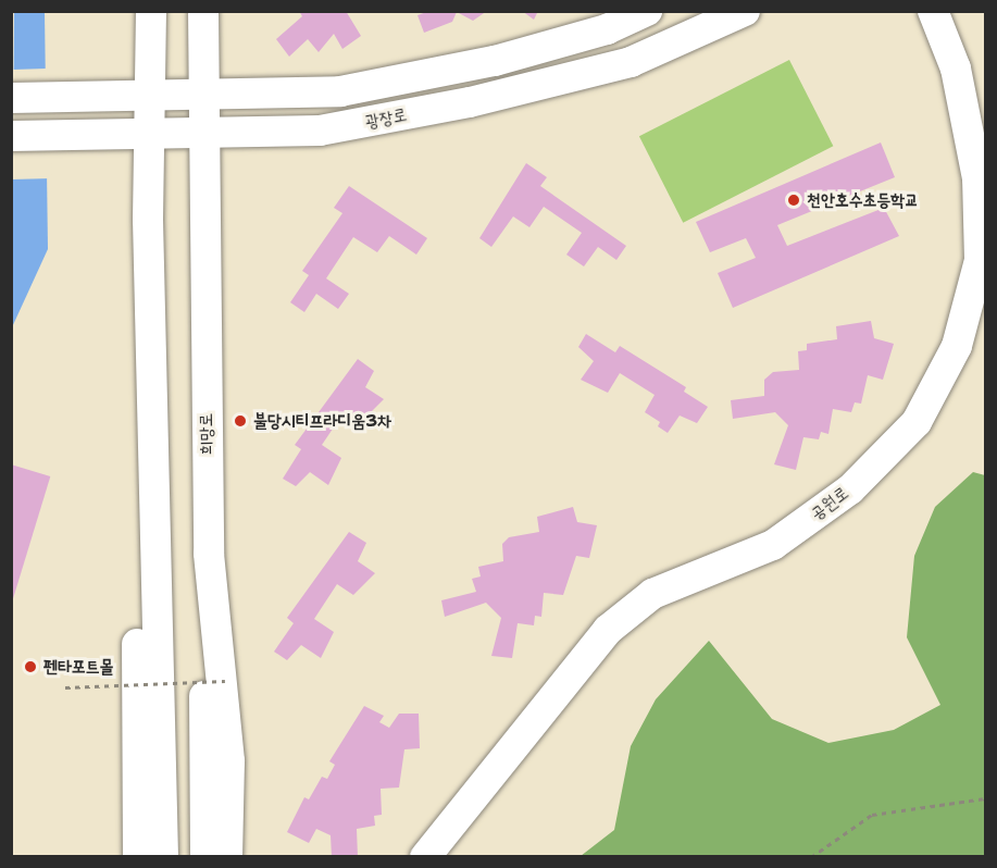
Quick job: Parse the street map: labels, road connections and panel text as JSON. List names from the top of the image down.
{
  "streets": {
    "main road": ["광장로", "희망로", "공원로"]
  },
  "crossings": [
    ["광장로", "희망로"]
  ],
  "places": ["천안호수초등학교", "불당시티프라디움3차", "펜타포트몰"]
}
